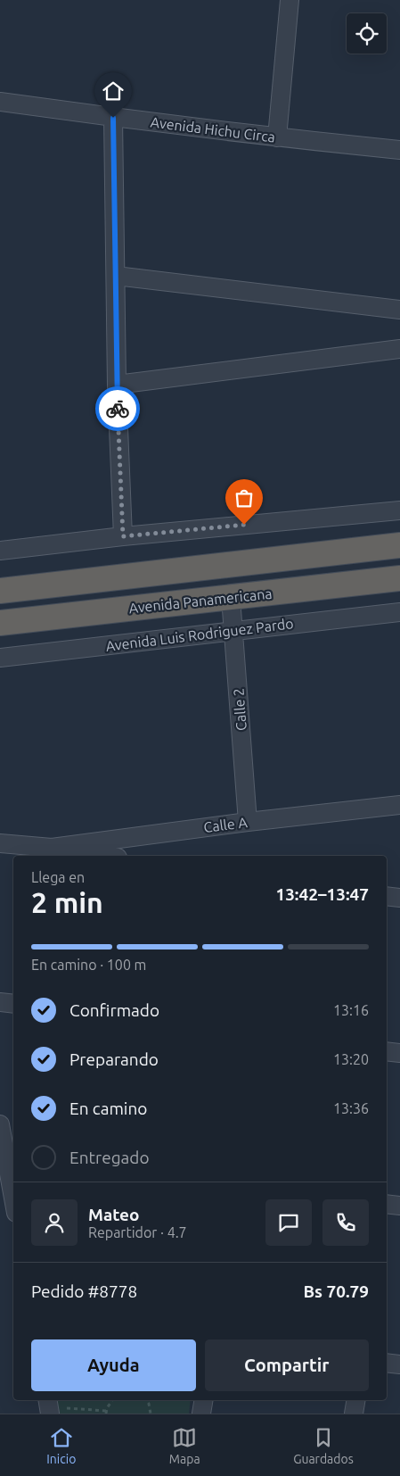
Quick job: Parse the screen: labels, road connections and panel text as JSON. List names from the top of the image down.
{
  "streets": {
    "highway": ["Avenida Panamericana"],
    "street": [
      "Avenida Hichu Circa",
      "Avenida Luis Rodriguez Pardo",
      "Calle 2",
      "Calle A"
    ]
  },
  "crossings": [
    ["Avenida Panamericana", "Calle 2"],
    ["Avenida Luis Rodriguez Pardo", "Calle 2"],
    ["Calle 2", "Calle A"]
  ],
  "page": {
    "heading": ["2 min", "Llega en", "13:42–13:47"],
    "panel": [
      "Mateo",
      "Repartidor · 4.7",
      "Pedido #8778",
      "Bs 70.79"
    ],
    "bar": "En camino · 100 m",
    "list": [
      ["Confirmado", "13:16"],
      ["Preparando", "13:20"],
      ["En camino", "13:36"],
      "Entregado"
    ],
    "buttons": ["Ayuda", "Compartir"],
    "tabs": ["Inicio", "Mapa", "Guardados"]
  }
}
